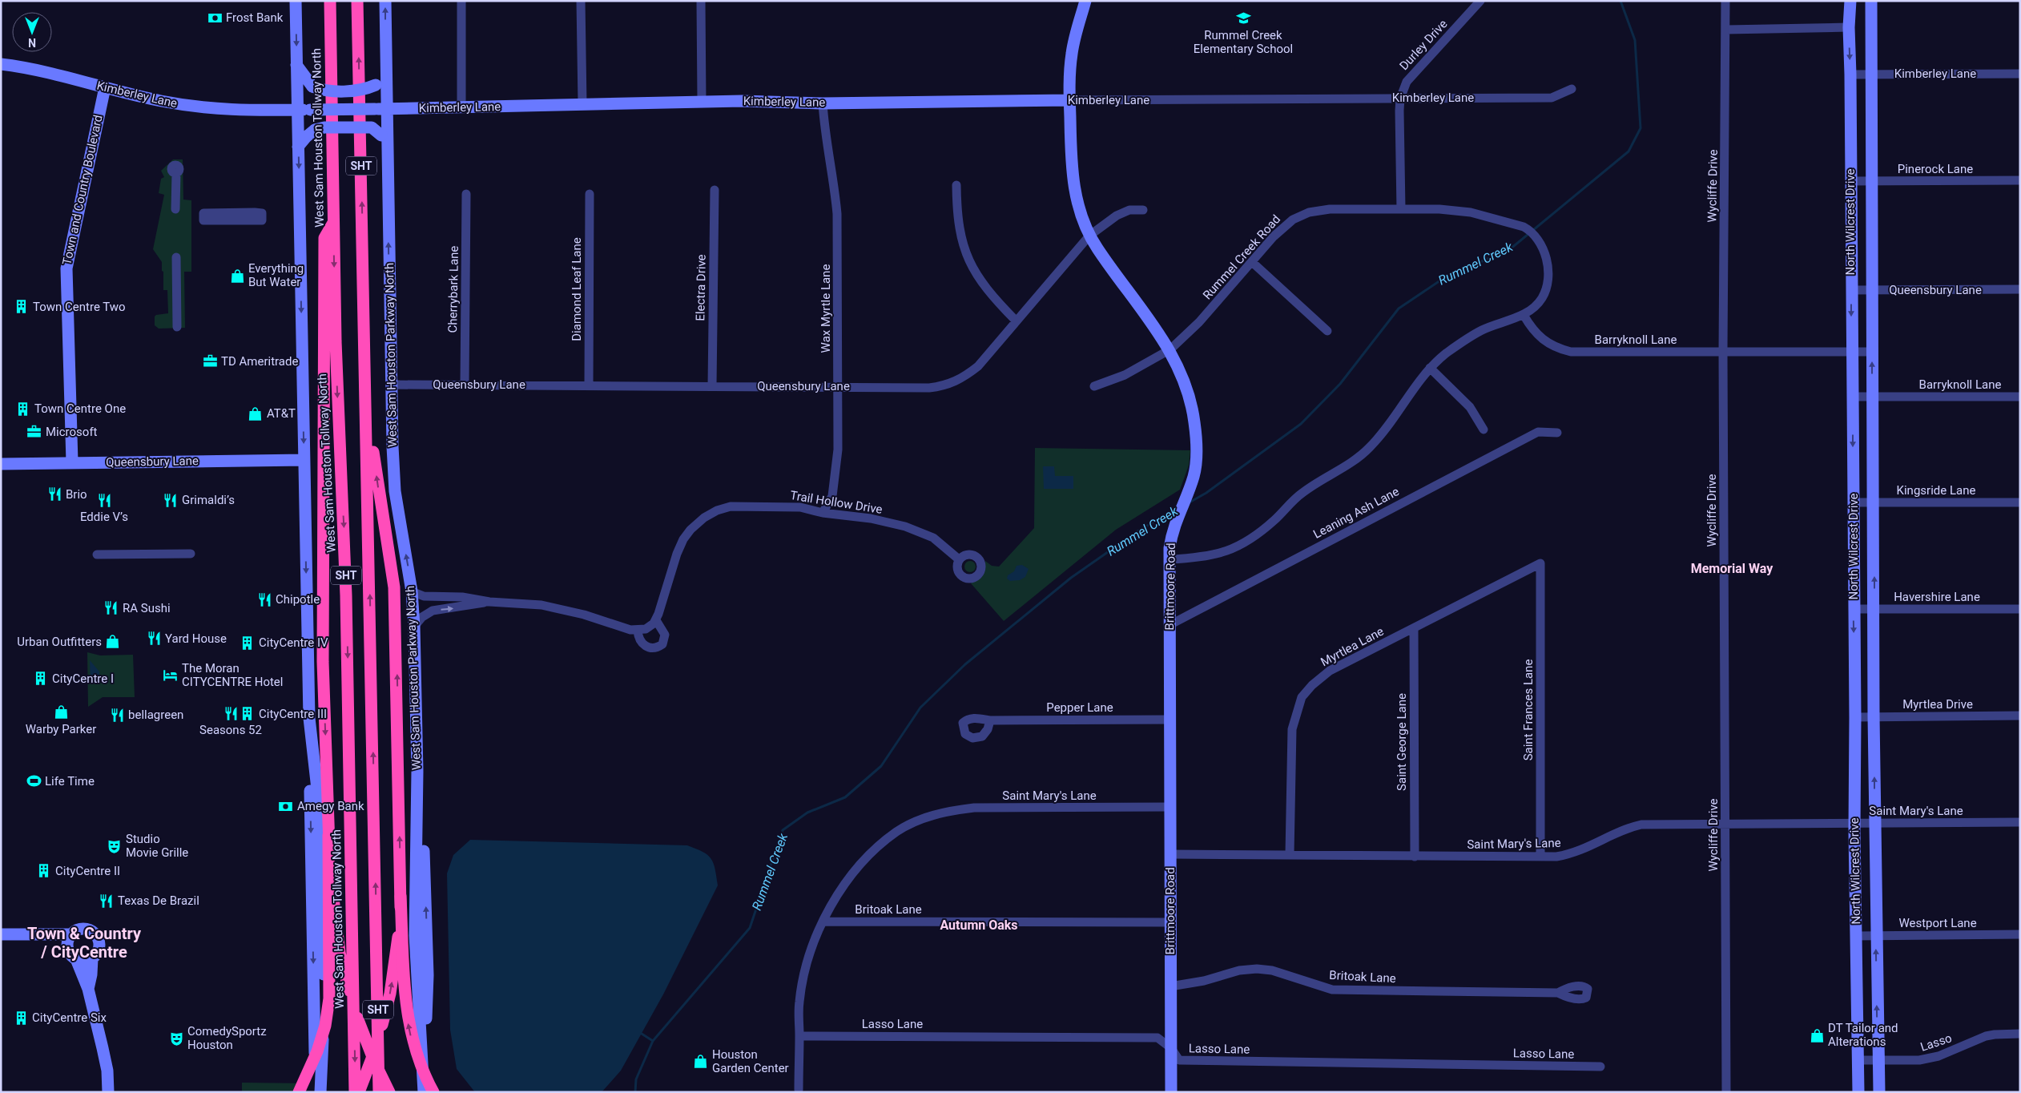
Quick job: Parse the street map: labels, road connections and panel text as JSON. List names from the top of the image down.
{
  "streets": {
    "highway": ["West Sam Houston Tollway North", "SHT"],
    "main road": [
      "Kimberley Lane",
      "Town and Country Boulevard",
      "North Wilcrest Drive",
      "Queensbury Lane",
      "West Sam Houston Parkway North",
      "Brittmoore Road"
    ],
    "street": [
      "Durley Drive",
      "Pinerock Lane",
      "Wycliffe Drive",
      "Rummel Creek Road",
      "Electra Drive",
      "Cherrybark Lane",
      "Diamond Leaf Lane",
      "Wax Myrtle Lane",
      "Barryknoll Lane",
      "Kingsride Lane",
      "Trail Hollow Drive",
      "Leaning Ash Lane",
      "Havershire Lane",
      "Myrtlea Lane",
      "Myrtlea Drive",
      "Pepper Lane",
      "Saint Frances Lane",
      "Saint George Lane",
      "Saint Mary's Lane",
      "Britoak Lane",
      "Westport Lane",
      "Lasso Lane",
      "Lasso"
    ]
  },
  "crossings": [
    ["Durley Drive", "Kimberley Lane"],
    ["Durley Drive", "Rummel Creek Road"],
    ["Kimberley Lane", "Town and Country Boulevard"],
    ["Kimberley Lane", "North Wilcrest Drive"],
    ["Kimberley Lane", "Wax Myrtle Lane"],
    ["Kimberley Lane", "West Sam Houston Parkway North"],
    ["Kimberley Lane", "Brittmoore Road"],
    ["Pinerock Lane", "North Wilcrest Drive"],
    ["Wycliffe Drive", "Barryknoll Lane"],
    ["Wycliffe Drive", "Saint Mary's Lane"],
    ["Town and Country Boulevard", "Queensbury Lane"],
    ["North Wilcrest Drive", "Queensbury Lane"],
    ["North Wilcrest Drive", "Barryknoll Lane"],
    ["North Wilcrest Drive", "Kingsride Lane"],
    ["North Wilcrest Drive", "Havershire Lane"],
    ["North Wilcrest Drive", "Myrtlea Drive"],
    ["North Wilcrest Drive", "Saint Mary's Lane"],
    ["North Wilcrest Drive", "Westport Lane"],
    ["North Wilcrest Drive", "Lasso"],
    ["Rummel Creek Road", "Barryknoll Lane"],
    ["Rummel Creek Road", "Brittmoore Road"],
    ["Electra Drive", "Queensbury Lane"],
    ["Cherrybark Lane", "Queensbury Lane"],
    ["Diamond Leaf Lane", "Queensbury Lane"],
    ["Queensbury Lane", "Wax Myrtle Lane"],
    ["Queensbury Lane", "West Sam Houston Parkway North"],
    ["Queensbury Lane", "Brittmoore Road"],
    ["Wax Myrtle Lane", "Trail Hollow Drive"],
    ["Leaning Ash Lane", "Brittmoore Road"],
    ["Brittmoore Road", "Pepper Lane"],
    ["Brittmoore Road", "Saint Mary's Lane"],
    ["Brittmoore Road", "Britoak Lane"],
    ["Brittmoore Road", "Lasso Lane"],
    ["Myrtlea Lane", "Saint Frances Lane"],
    ["Myrtlea Lane", "Saint George Lane"],
    ["Myrtlea Lane", "Saint Mary's Lane"],
    ["Saint Frances Lane", "Saint Mary's Lane"],
    ["Saint George Lane", "Saint Mary's Lane"],
    ["Saint Mary's Lane", "Britoak Lane"],
    ["Saint Mary's Lane", "Lasso Lane"]
  ],
  "districts": ["Memorial Way", "Autumn Oaks", "Town & Country / CityCentre"],
  "water": ["Rummel Creek"],
  "places": {
    "bank": ["Frost Bank", "Amegy Bank"],
    "school or university": ["Rummel Creek Elementary School"],
    "shop": [
      "Everything But Water",
      "AT&T",
      "Urban Outfitters",
      "Warby Parker",
      "DT Tailor and Alterations",
      "Houston Garden Center"
    ],
    "building": [
      "Town Centre Two",
      "Town Centre One",
      "CityCentre IV",
      "CityCentre I",
      "CityCentre III",
      "CityCentre II",
      "CityCentre Six"
    ],
    "office": ["TD Ameritrade", "Microsoft"],
    "restaurant": [
      "Brio",
      "Eddie V’s",
      "Grimaldi’s",
      "Chipotle",
      "RA Sushi",
      "Yard House",
      "Seasons 52",
      "bellagreen",
      "Texas De Brazil"
    ],
    "hotel": ["The Moran CITYCENTRE Hotel"],
    "sports": ["Life Time"],
    "theatre": ["Studio Movie Grille", "ComedySportz Houston"]
  },
  "north": "bottom"
}
